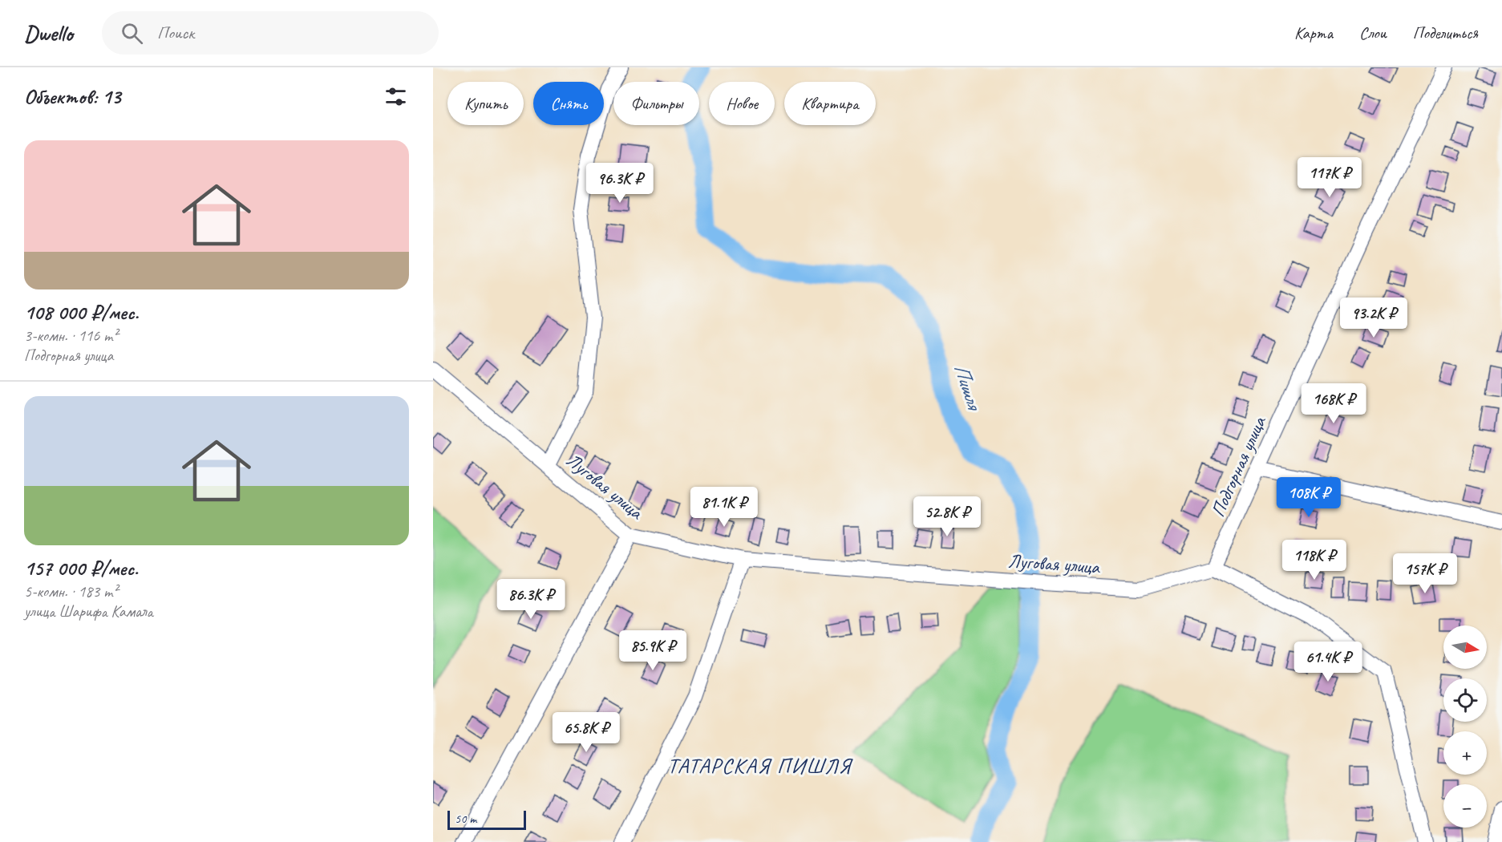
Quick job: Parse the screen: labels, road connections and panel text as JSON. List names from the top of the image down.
{
  "streets": {
    "street": ["Подгорная улица", "Луговая улица"]
  },
  "crossings": [
    ["Подгорная улица", "Луговая улица"]
  ],
  "districts": ["ТАТАРСКАЯ ПИШЛЯ"],
  "water": ["Пишля"],
  "scale_bar": "50 m",
  "north": "right",
  "page": {
    "header": "Dwello",
    "search": "Поиск",
    "nav": ["Карта", "Слои", "Поделиться"],
    "heading": "Объектов: 13",
    "chip": [
      "Купить",
      "Снять",
      "Фильтры",
      "Новое",
      "Квартира"
    ],
    "list": [
      {
        "name": "108 000 ₽/мес.",
        "note": "3-комн. · 116 m² · Подгорная улица"
      },
      {
        "name": "157 000 ₽/мес.",
        "note": "5-комн. · 183 m² · улица Шарифа Камала"
      }
    ],
    "price": [
      "117K ₽",
      "96.3K ₽",
      "93.2K ₽",
      "168K ₽",
      "108K ₽",
      "81.1K ₽",
      "52.8K ₽",
      "118K ₽",
      "157K ₽",
      "86.3K ₽",
      "85.9K ₽",
      "61.4K ₽",
      "65.8K ₽"
    ],
    "map_buttons": ["+", "−"],
    "scale": "50 m"
  }
}
